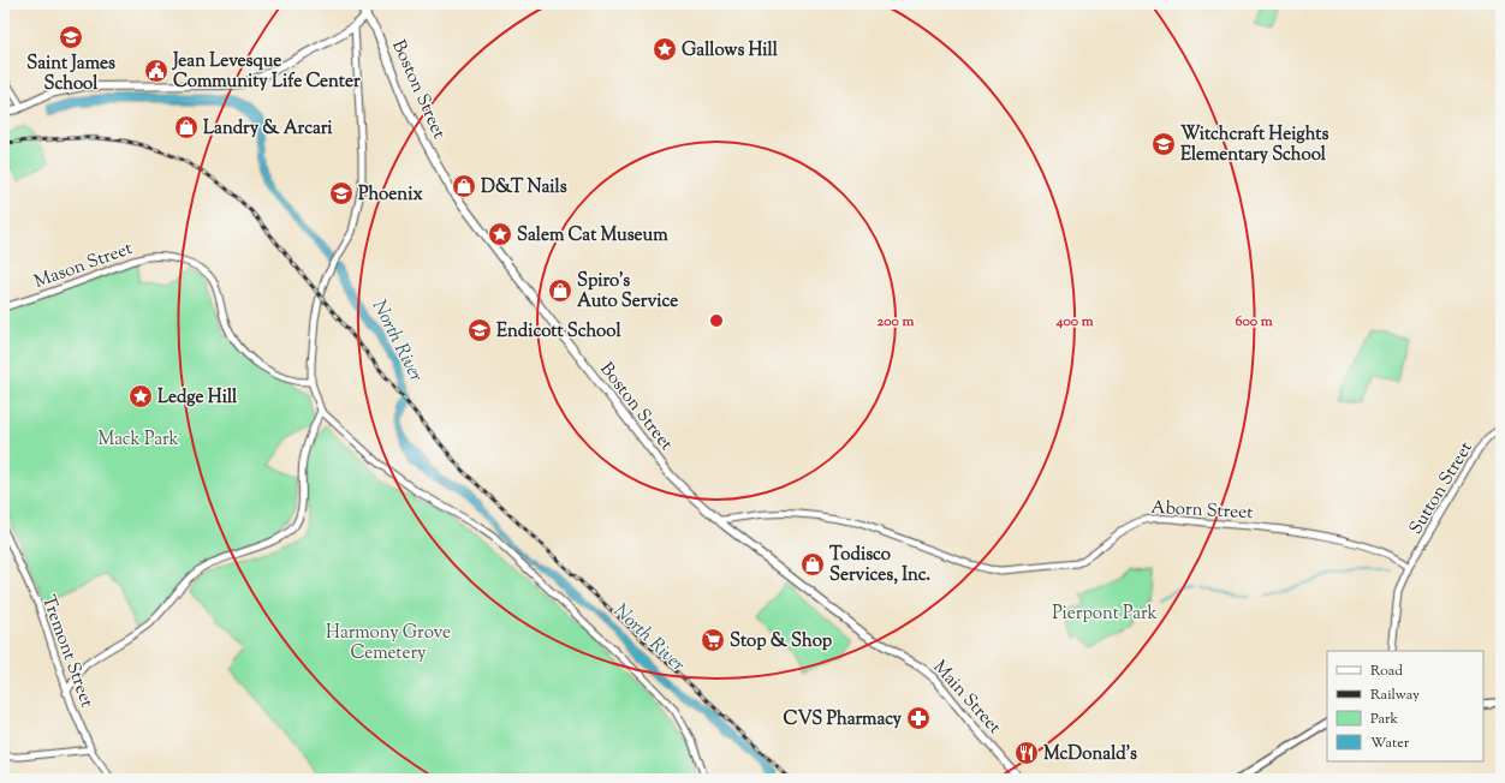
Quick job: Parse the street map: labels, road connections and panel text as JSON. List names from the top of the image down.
{
  "streets": {
    "main road": ["Boston Street", "Main Street"],
    "street": [
      "Mason Street",
      "Sutton Street",
      "Aborn Street",
      "Tremont Street"
    ]
  },
  "crossings": [
    ["Boston Street", "Aborn Street"],
    ["Boston Street", "Main Street"],
    ["Sutton Street", "Aborn Street"]
  ],
  "water": ["North River"],
  "parks": ["Mack Park", "Pierpont Park", "Harmony Grove Cemetery"],
  "places": {
    "school or university": [
      "Saint James School",
      "Witchcraft Heights Elementary School",
      "Phoenix",
      "Endicott School"
    ],
    "place": ["Gallows Hill", "Salem Cat Museum", "Ledge Hill"],
    "public building": ["Jean Levesque Community Life Center"],
    "shop": [
      "Landry & Arcari",
      "D&T Nails",
      "Spiro's Auto Service",
      "Todisco Services, Inc."
    ],
    "supermarket": ["Stop & Shop"],
    "pharmacy": ["CVS Pharmacy"],
    "restaurant": ["McDonald's"]
  },
  "legend": [
    "Road",
    "Railway",
    "Park",
    "Water"
  ],
  "rings": ["200 m", "400 m", "600 m"]
}
